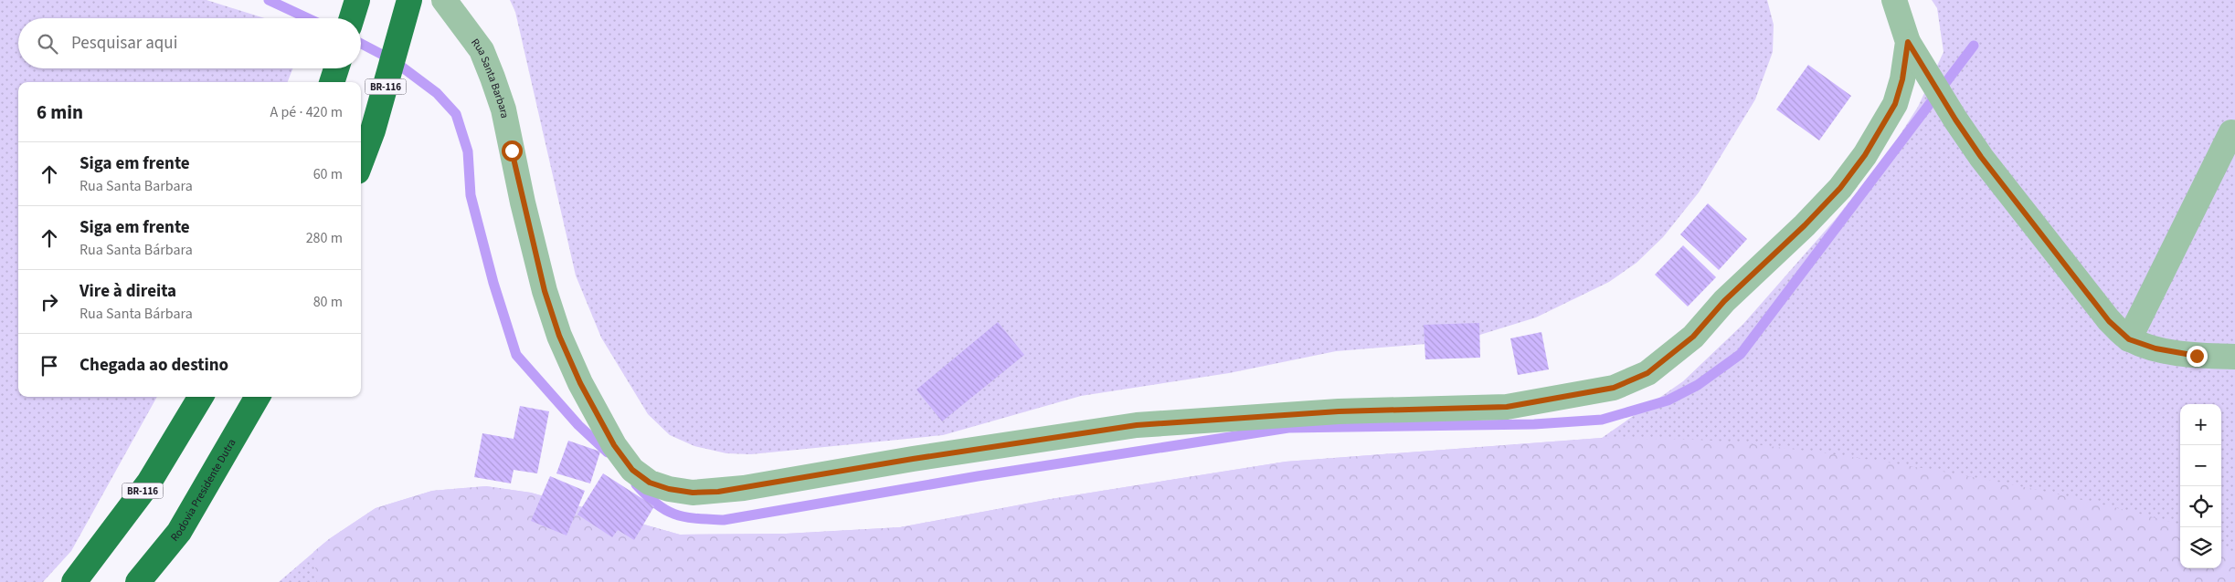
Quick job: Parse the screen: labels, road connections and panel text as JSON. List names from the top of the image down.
{
  "streets": {
    "highway": ["BR-116", "Rodovia Presidente Dutra"],
    "street": ["Rua Santa Barbara"]
  },
  "page": {
    "search": "Pesquisar aqui",
    "heading": ["6 min", "A pé · 420 m"],
    "list": [
      ["Siga em frente", "Rua Santa Barbara", "60 m"],
      ["Siga em frente", "Rua Santa Bárbara", "280 m"],
      ["Vire à direita", "Rua Santa Bárbara", "80 m"],
      "Chegada ao destino"
    ],
    "map_buttons": ["+", "−"]
  }
}
